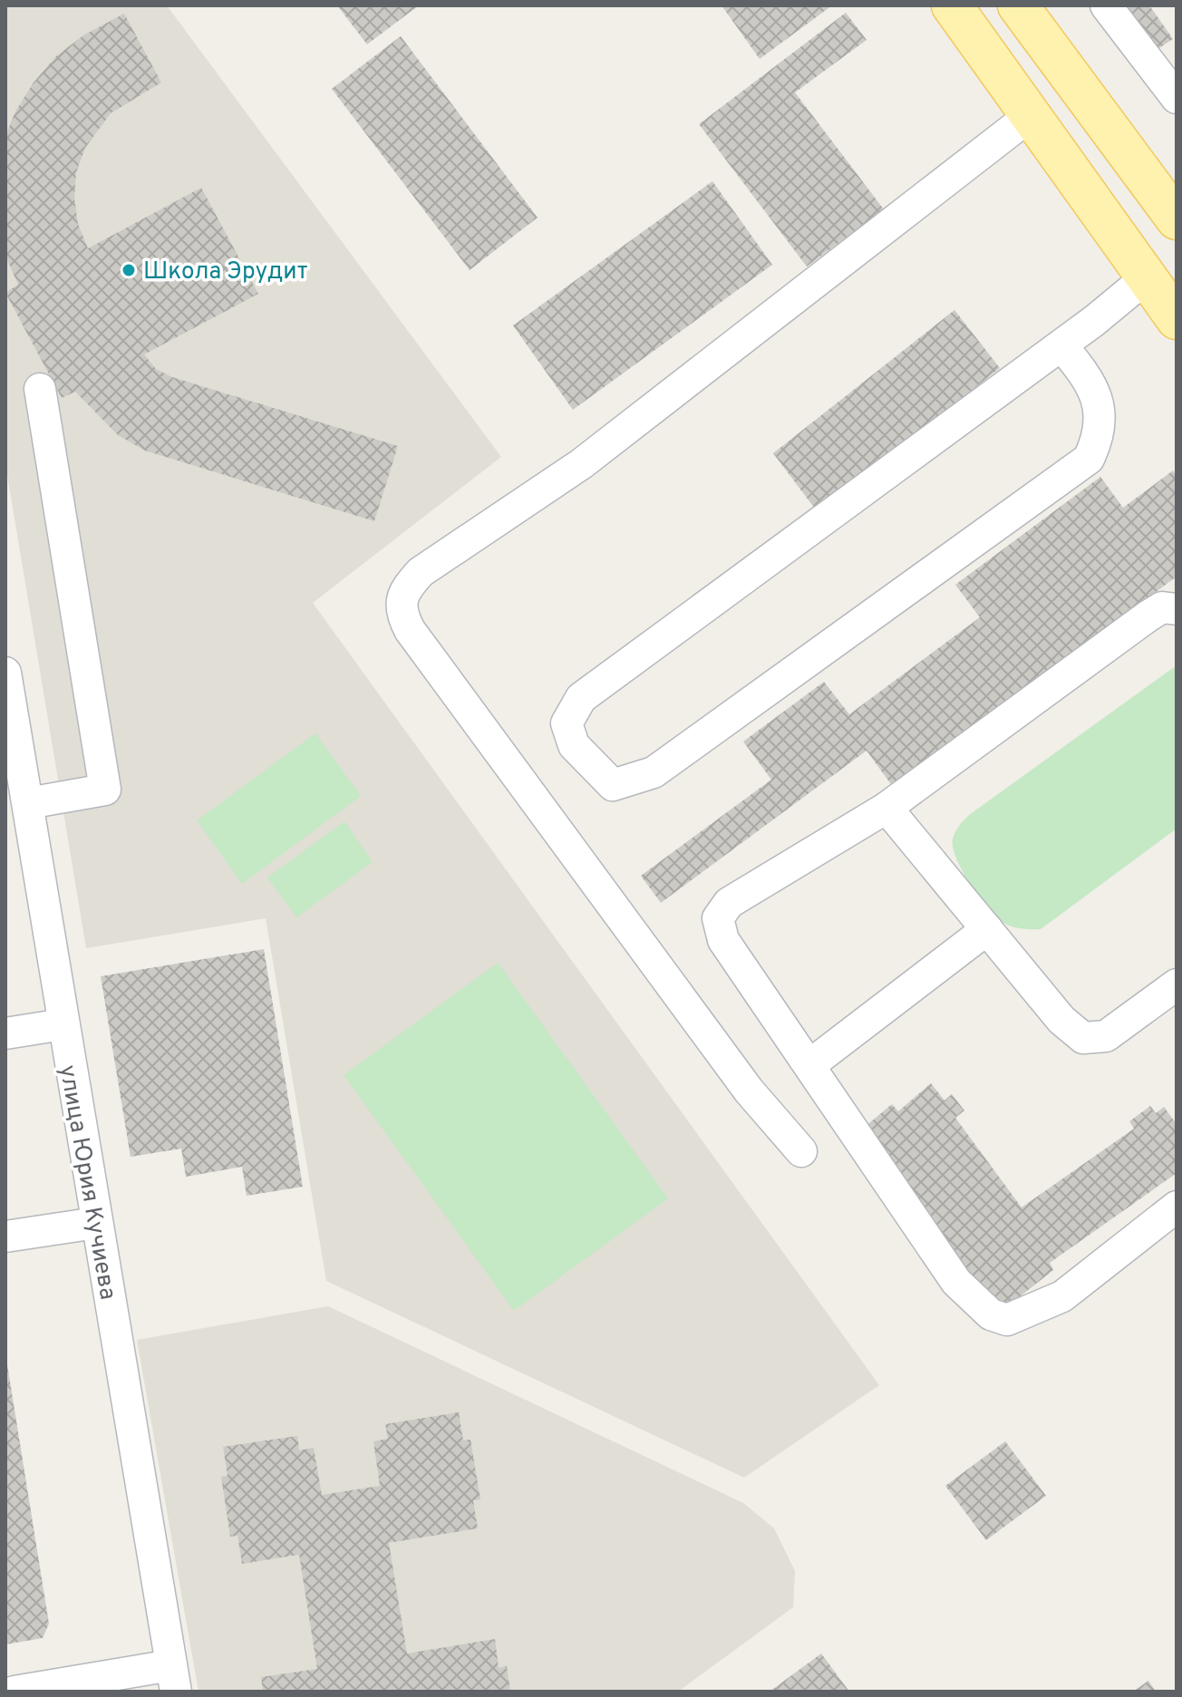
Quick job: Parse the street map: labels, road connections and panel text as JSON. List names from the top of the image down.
{
  "streets": {
    "street": ["улица Юрия Кучиева"]
  },
  "places": ["Школа Эрудит"]
}
